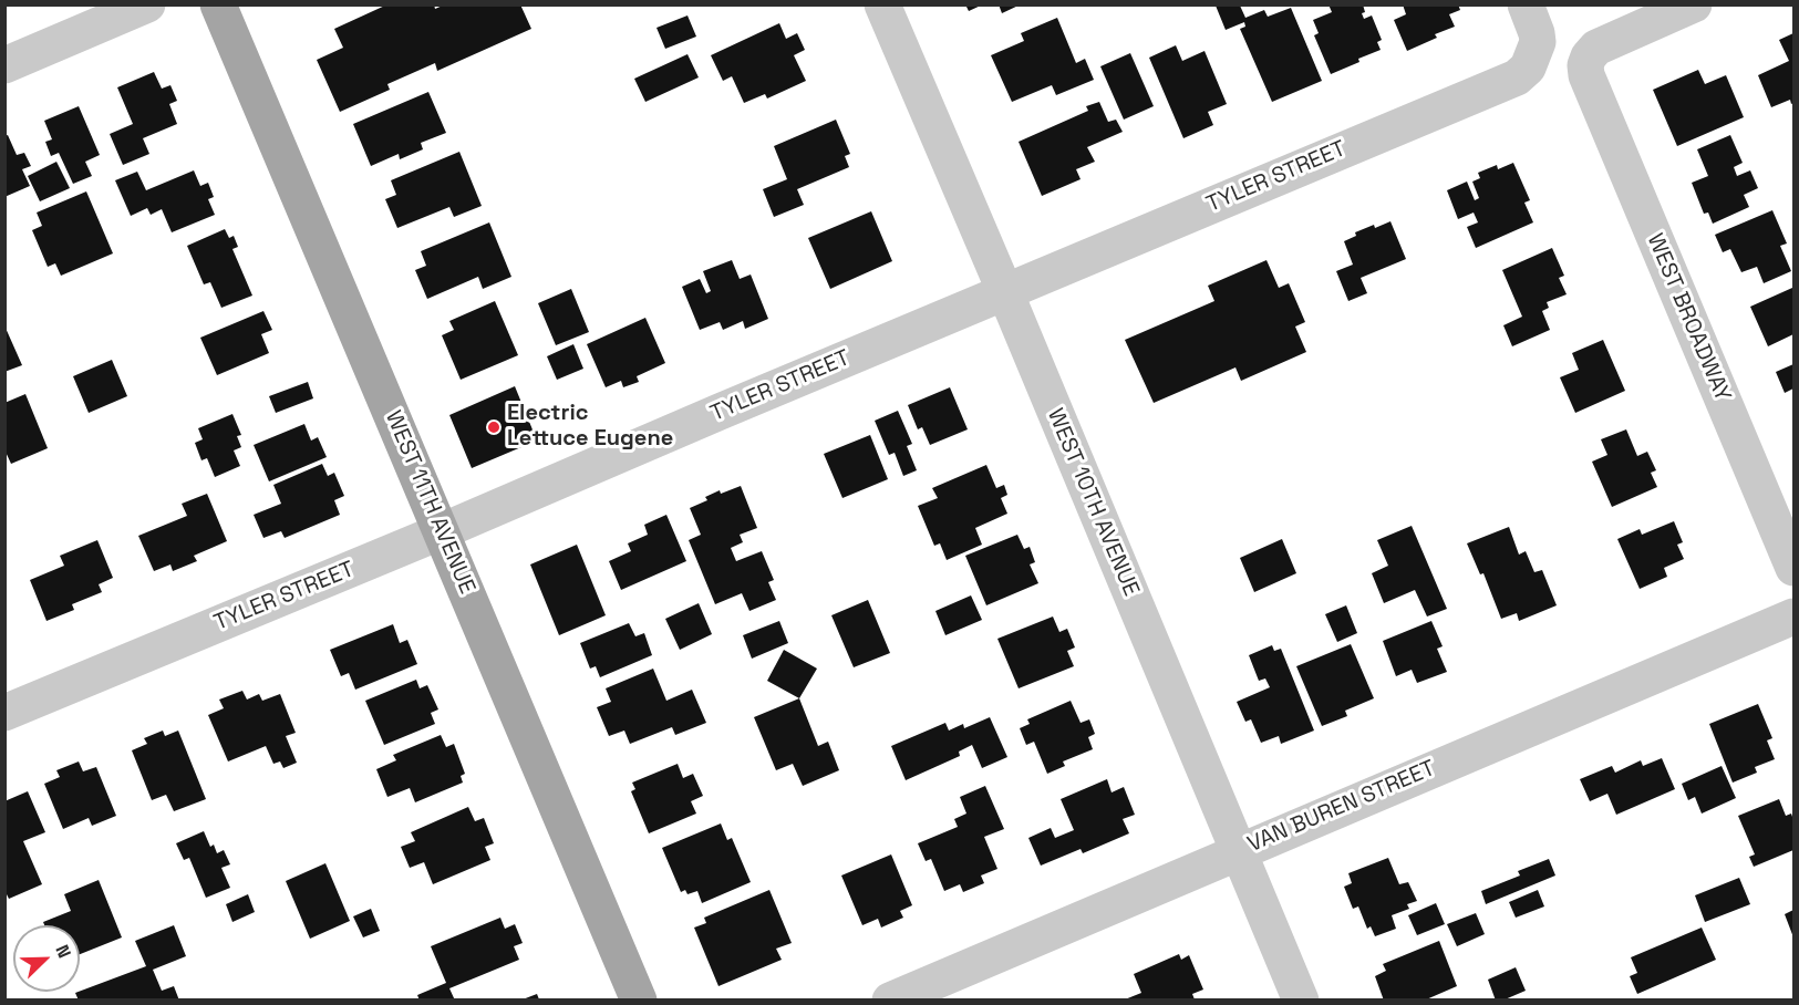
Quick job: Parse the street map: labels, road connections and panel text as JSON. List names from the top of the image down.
{
  "streets": {
    "main road": ["WEST 11TH AVENUE"],
    "street": [
      "TYLER STREET",
      "WEST BROADWAY",
      "WEST 10TH AVENUE",
      "VAN BUREN STREET"
    ]
  },
  "crossings": [
    ["TYLER STREET", "WEST 11TH AVENUE"],
    ["TYLER STREET", "WEST 10TH AVENUE"],
    ["WEST 10TH AVENUE", "VAN BUREN STREET"]
  ],
  "places": ["Electric Lettuce Eugene"],
  "north": "top right"
}
